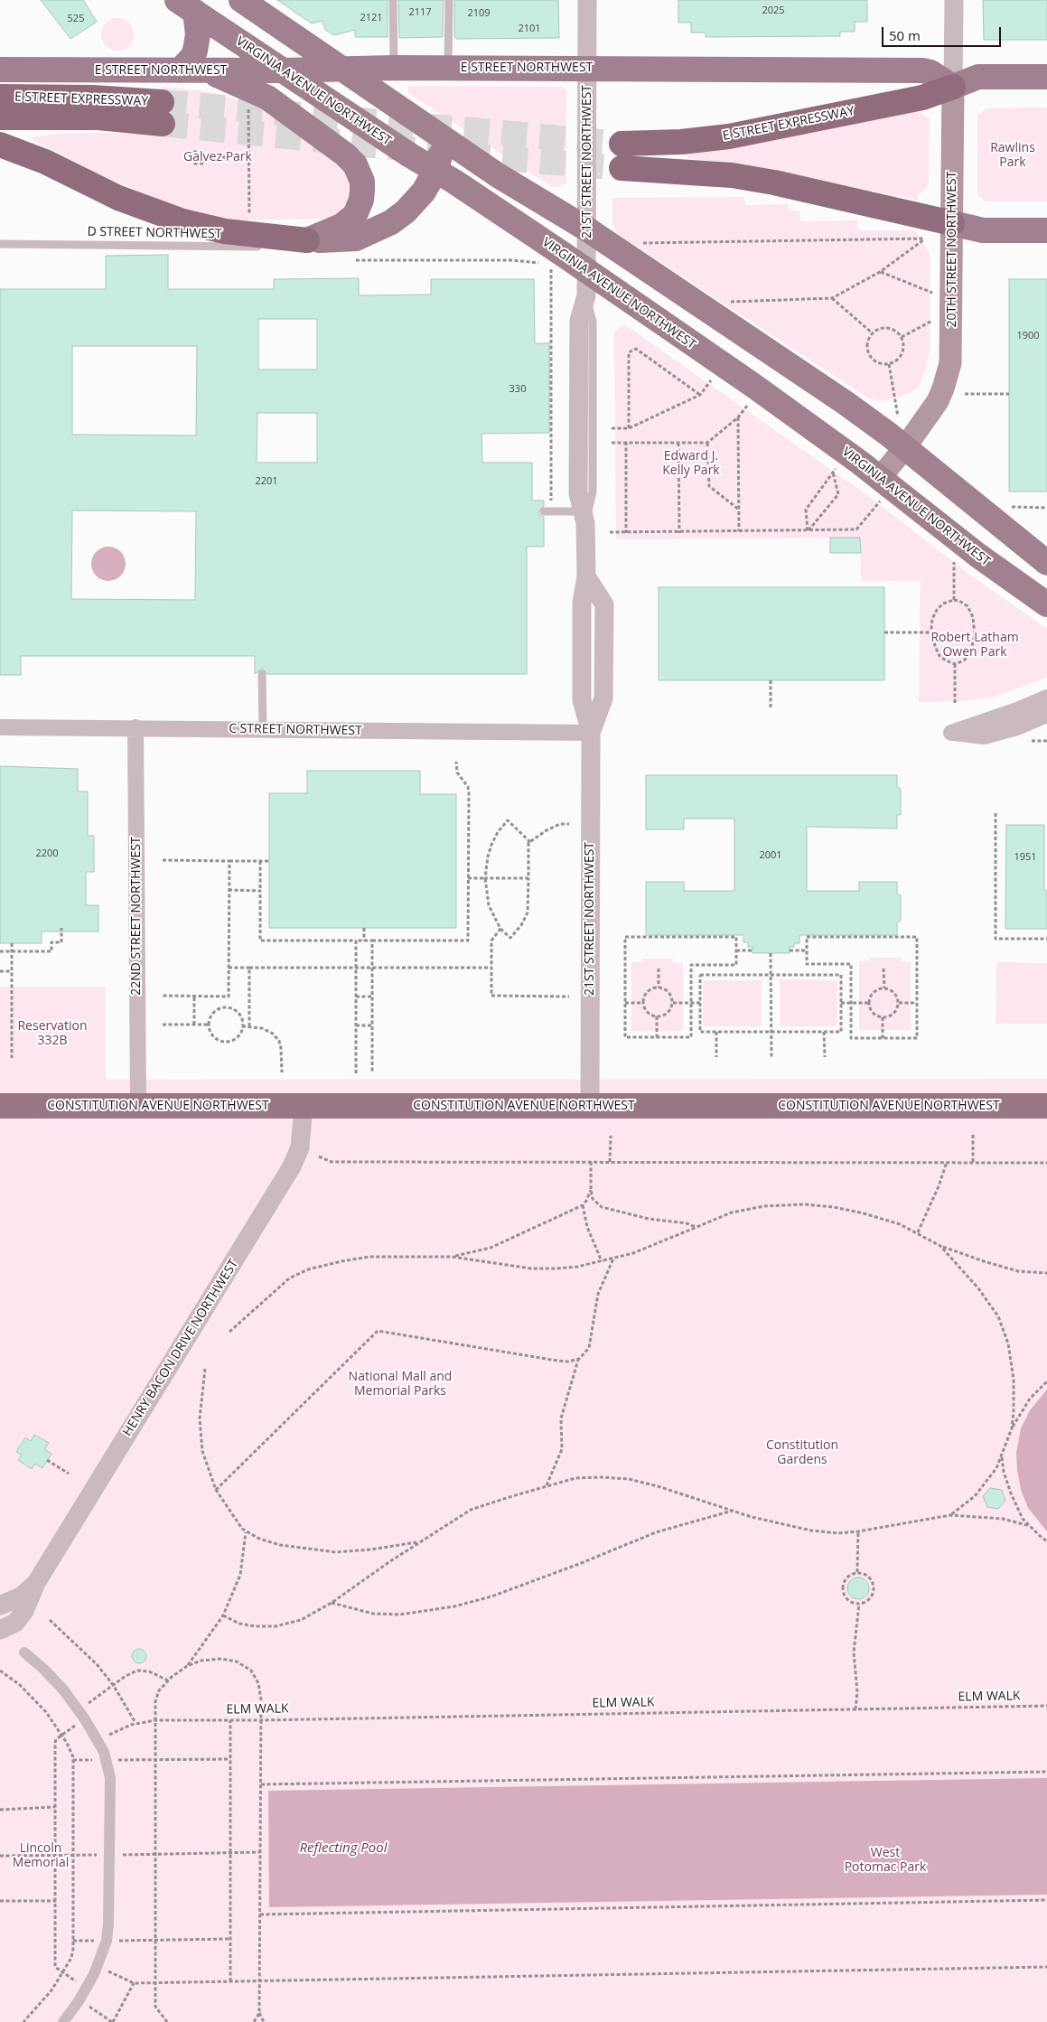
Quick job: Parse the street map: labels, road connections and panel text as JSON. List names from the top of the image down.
{
  "streets": {
    "highway": ["E STREET EXPRESSWAY", "CONSTITUTION AVENUE NORTHWEST"],
    "main road": ["E STREET NORTHWEST", "VIRGINIA AVENUE NORTHWEST", "20TH STREET NORTHWEST"],
    "street": [
      "21ST STREET NORTHWEST",
      "C STREET NORTHWEST",
      "22ND STREET NORTHWEST",
      "HENRY BACON DRIVE NORTHWEST"
    ],
    "lane": ["D STREET NORTHWEST"],
    "path": ["ELM WALK"]
  },
  "crossings": [
    ["E STREET NORTHWEST", "VIRGINIA AVENUE NORTHWEST"],
    ["E STREET NORTHWEST", "E STREET EXPRESSWAY"],
    ["E STREET NORTHWEST", "21ST STREET NORTHWEST"],
    ["E STREET NORTHWEST", "20TH STREET NORTHWEST"],
    ["VIRGINIA AVENUE NORTHWEST", "21ST STREET NORTHWEST"],
    ["VIRGINIA AVENUE NORTHWEST", "20TH STREET NORTHWEST"],
    ["E STREET EXPRESSWAY", "20TH STREET NORTHWEST"],
    ["21ST STREET NORTHWEST", "C STREET NORTHWEST"],
    ["21ST STREET NORTHWEST", "CONSTITUTION AVENUE NORTHWEST"],
    ["C STREET NORTHWEST", "22ND STREET NORTHWEST"],
    ["22ND STREET NORTHWEST", "CONSTITUTION AVENUE NORTHWEST"],
    ["CONSTITUTION AVENUE NORTHWEST", "HENRY BACON DRIVE NORTHWEST"]
  ],
  "water": ["Reflecting Pool"],
  "parks": [
    "Rawlins Park",
    "Galvez Park",
    "Edward J. Kelly Park",
    "Robert Latham Owen Park",
    "Reservation 332B",
    "National Mall and Memorial Parks",
    "Constitution Gardens",
    "Lincoln Memorial",
    "West Potomac Park"
  ],
  "house_numbers": [
    "2025",
    "2117",
    "2109",
    "2121",
    "525",
    "2101",
    "1900",
    "330",
    "2201",
    "2200",
    "2001",
    "1951"
  ],
  "scale_bar": "50 m"
}
